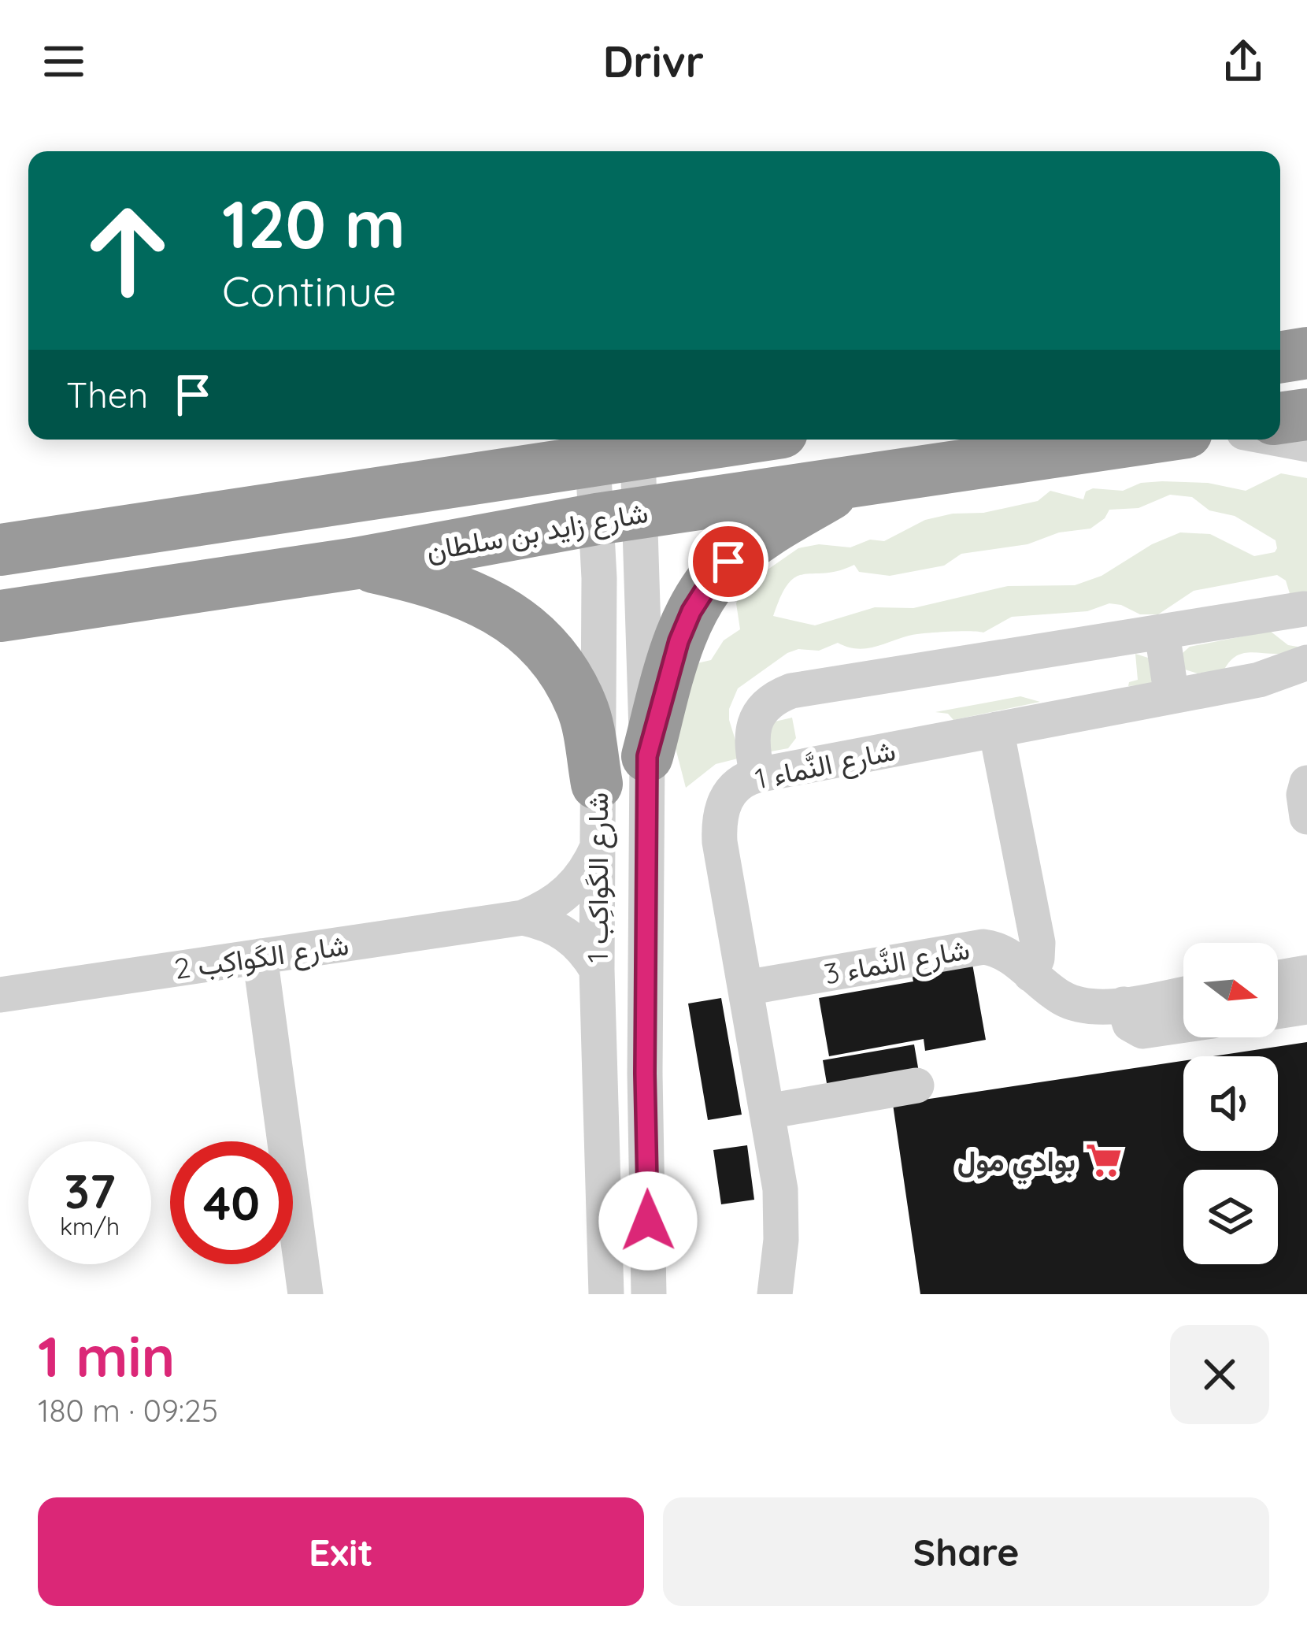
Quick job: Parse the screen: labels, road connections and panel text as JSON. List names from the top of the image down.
{
  "streets": {
    "highway": ["شارع زايد بن سلطان"],
    "street": [
      "شارع النَّماء 1",
      "شارع الكَواكِب 1",
      "شارع الكَواكِب 2",
      "شارع النَّماء 3"
    ]
  },
  "crossings": [
    ["شارع زايد بن سلطان", "شارع الكَواكِب 1"],
    ["شارع النَّماء 1", "شارع النَّماء 3"],
    ["شارع الكَواكِب 1", "شارع الكَواكِب 2"]
  ],
  "places": {
    "supermarket": ["بوادي مول"]
  },
  "north": "right",
  "page": {
    "header": "Drivr",
    "turn": ["120 m", "Continue"],
    "then": "Then",
    "speed": "37 km/h",
    "limit": "40",
    "heading": ["1 min", "180 m · 09:25"],
    "buttons": ["Exit", "Share"]
  }
}
